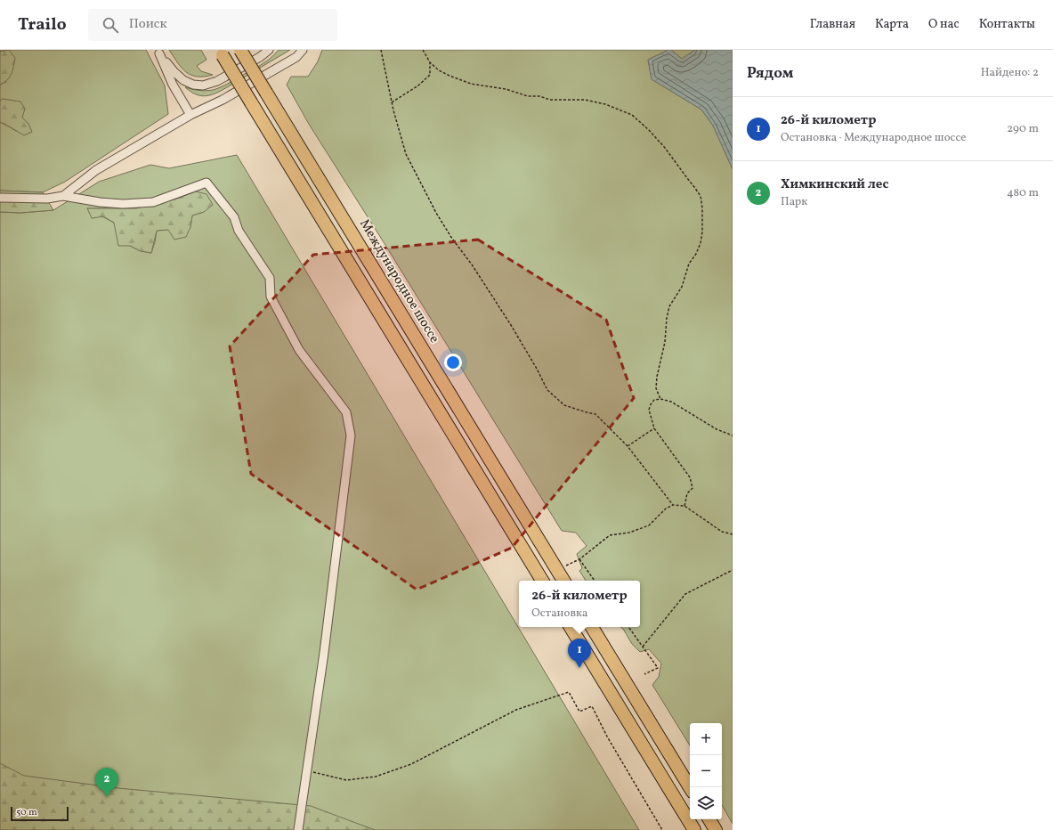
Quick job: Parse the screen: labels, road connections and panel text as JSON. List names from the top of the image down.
{
  "streets": {
    "highway": ["Международное шоссе"]
  },
  "scale_bar": "50 m",
  "page": {
    "header": "Trailo",
    "search": "Поиск",
    "nav": [
      "Главная",
      "Карта",
      "О нас",
      "Контакты"
    ],
    "heading": ["Рядом", "Найдено: 2"],
    "list": [
      {
        "mark": "1",
        "name": "26-й километр",
        "note": "Остановка · Международное шоссе",
        "value": "290 m"
      },
      {
        "mark": "2",
        "name": "Химкинский лес",
        "note": "Парк",
        "value": "480 m"
      }
    ],
    "popup": ["26-й километр", "Остановка"],
    "pins": ["1", "2"],
    "map_buttons": ["+", "−"],
    "scale": "50 m"
  }
}
